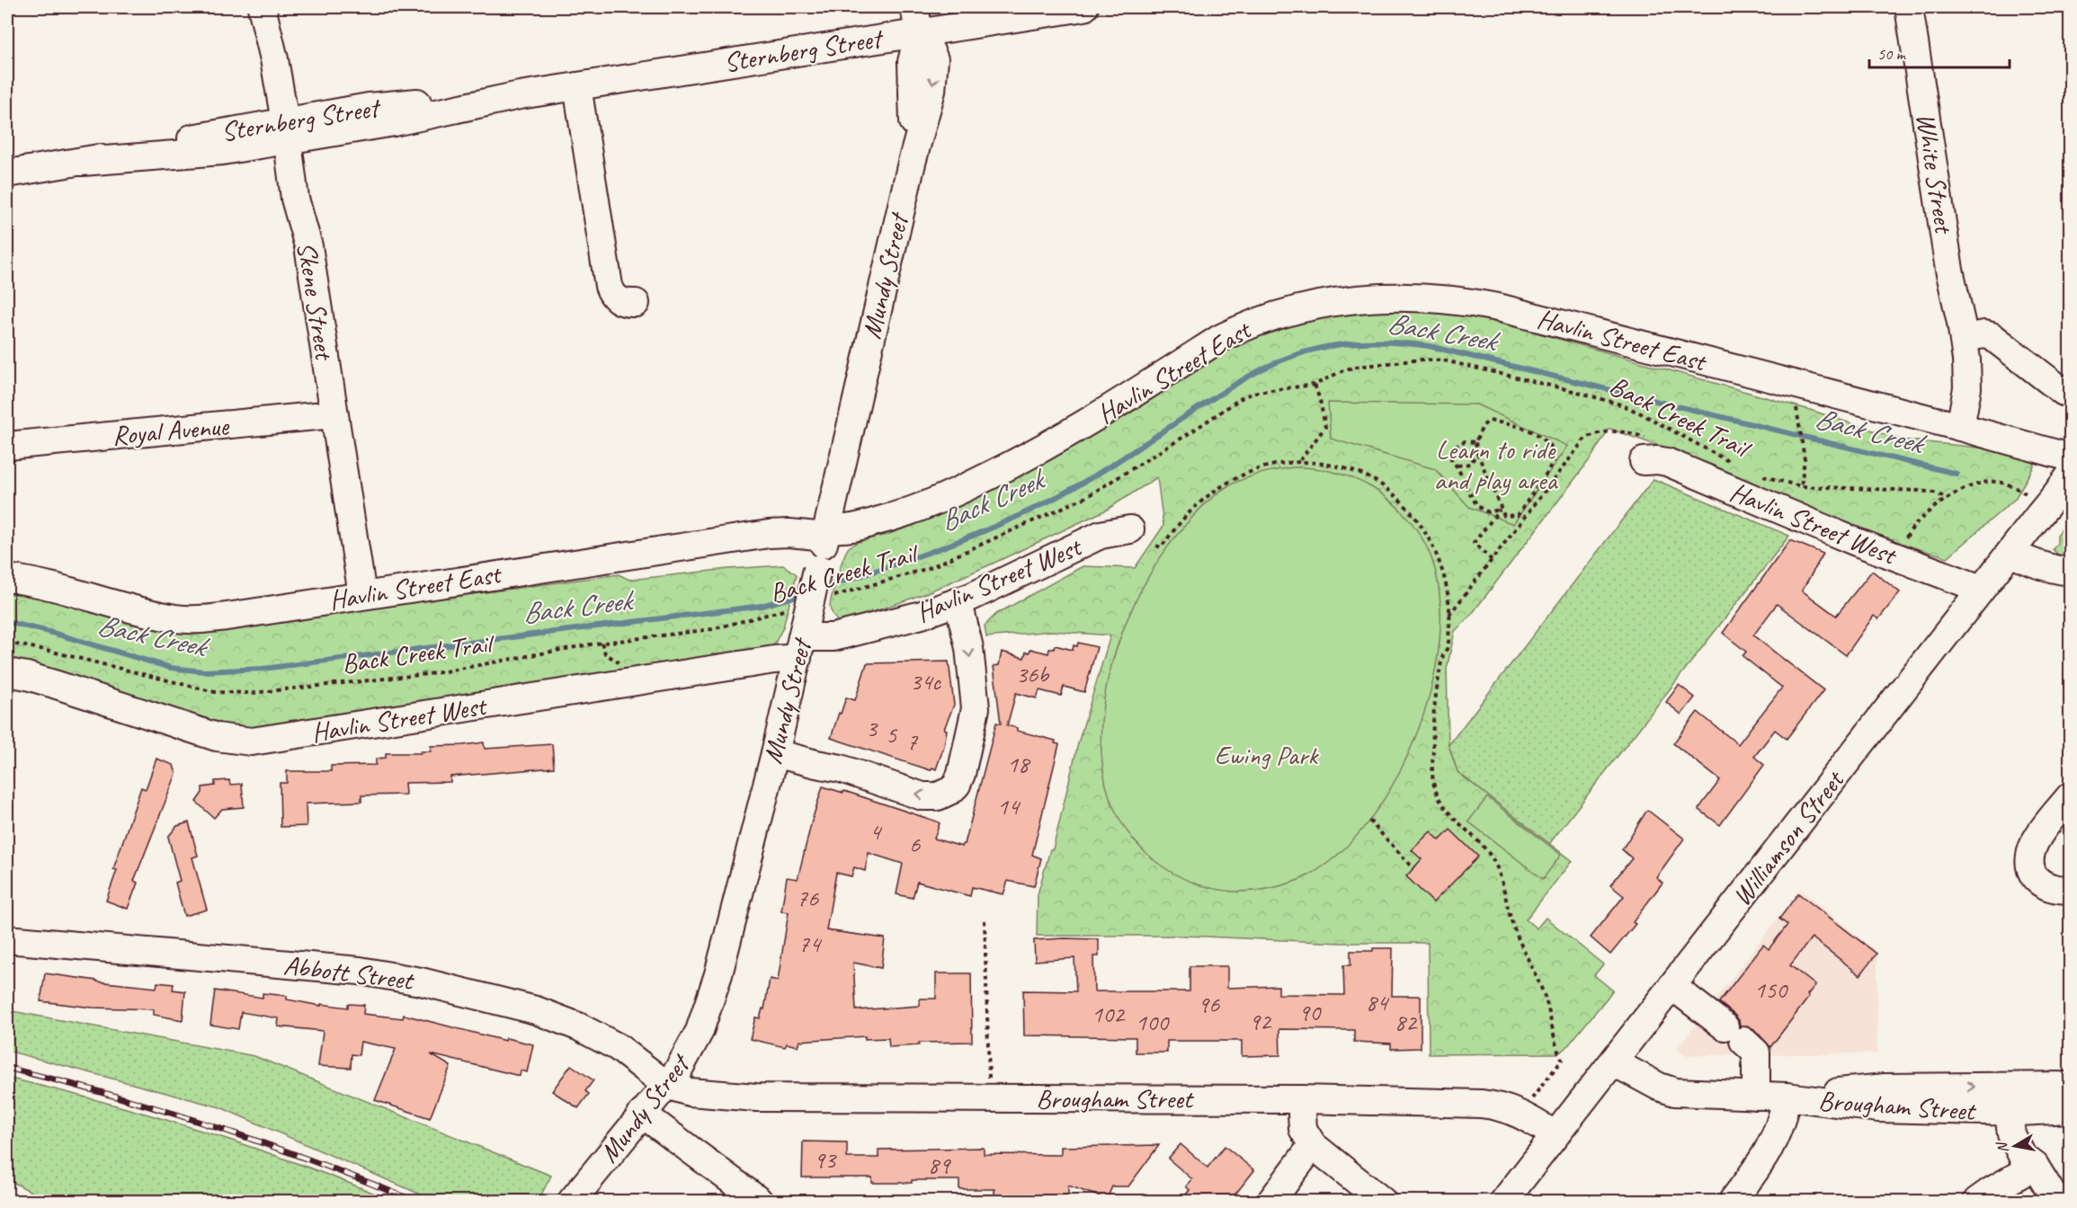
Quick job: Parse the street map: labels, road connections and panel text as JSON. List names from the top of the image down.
{
  "streets": {
    "street": [
      "Sternberg Street",
      "White Street",
      "Mundy Street",
      "Skene Street",
      "Havlin Street East",
      "Royal Avenue",
      "Havlin Street West",
      "Williamson Street",
      "Abbott Street",
      "Brougham Street"
    ],
    "path": ["Back Creek Trail"]
  },
  "crossings": [
    ["Sternberg Street", "Mundy Street"],
    ["Sternberg Street", "Skene Street"],
    ["White Street", "Havlin Street East"],
    ["Mundy Street", "Havlin Street East"],
    ["Mundy Street", "Back Creek Trail"],
    ["Mundy Street", "Havlin Street West"],
    ["Mundy Street", "Abbott Street"],
    ["Mundy Street", "Brougham Street"],
    ["Skene Street", "Havlin Street East"],
    ["Skene Street", "Royal Avenue"],
    ["Back Creek Trail", "Havlin Street West"],
    ["Havlin Street West", "Williamson Street"],
    ["Williamson Street", "Brougham Street"],
    ["Abbott Street", "Brougham Street"]
  ],
  "water": ["Back Creek"],
  "parks": ["Learn to ride and play area", "Ewing Park"],
  "house_numbers": [
    "36b",
    "34c",
    "3",
    "5",
    "7",
    "18",
    "14",
    "4",
    "6",
    "76",
    "74",
    "150",
    "84",
    "96",
    "90",
    "102",
    "92",
    "100",
    "82",
    "93",
    "89"
  ],
  "scale_bar": "50 m",
  "north": "left"
}
